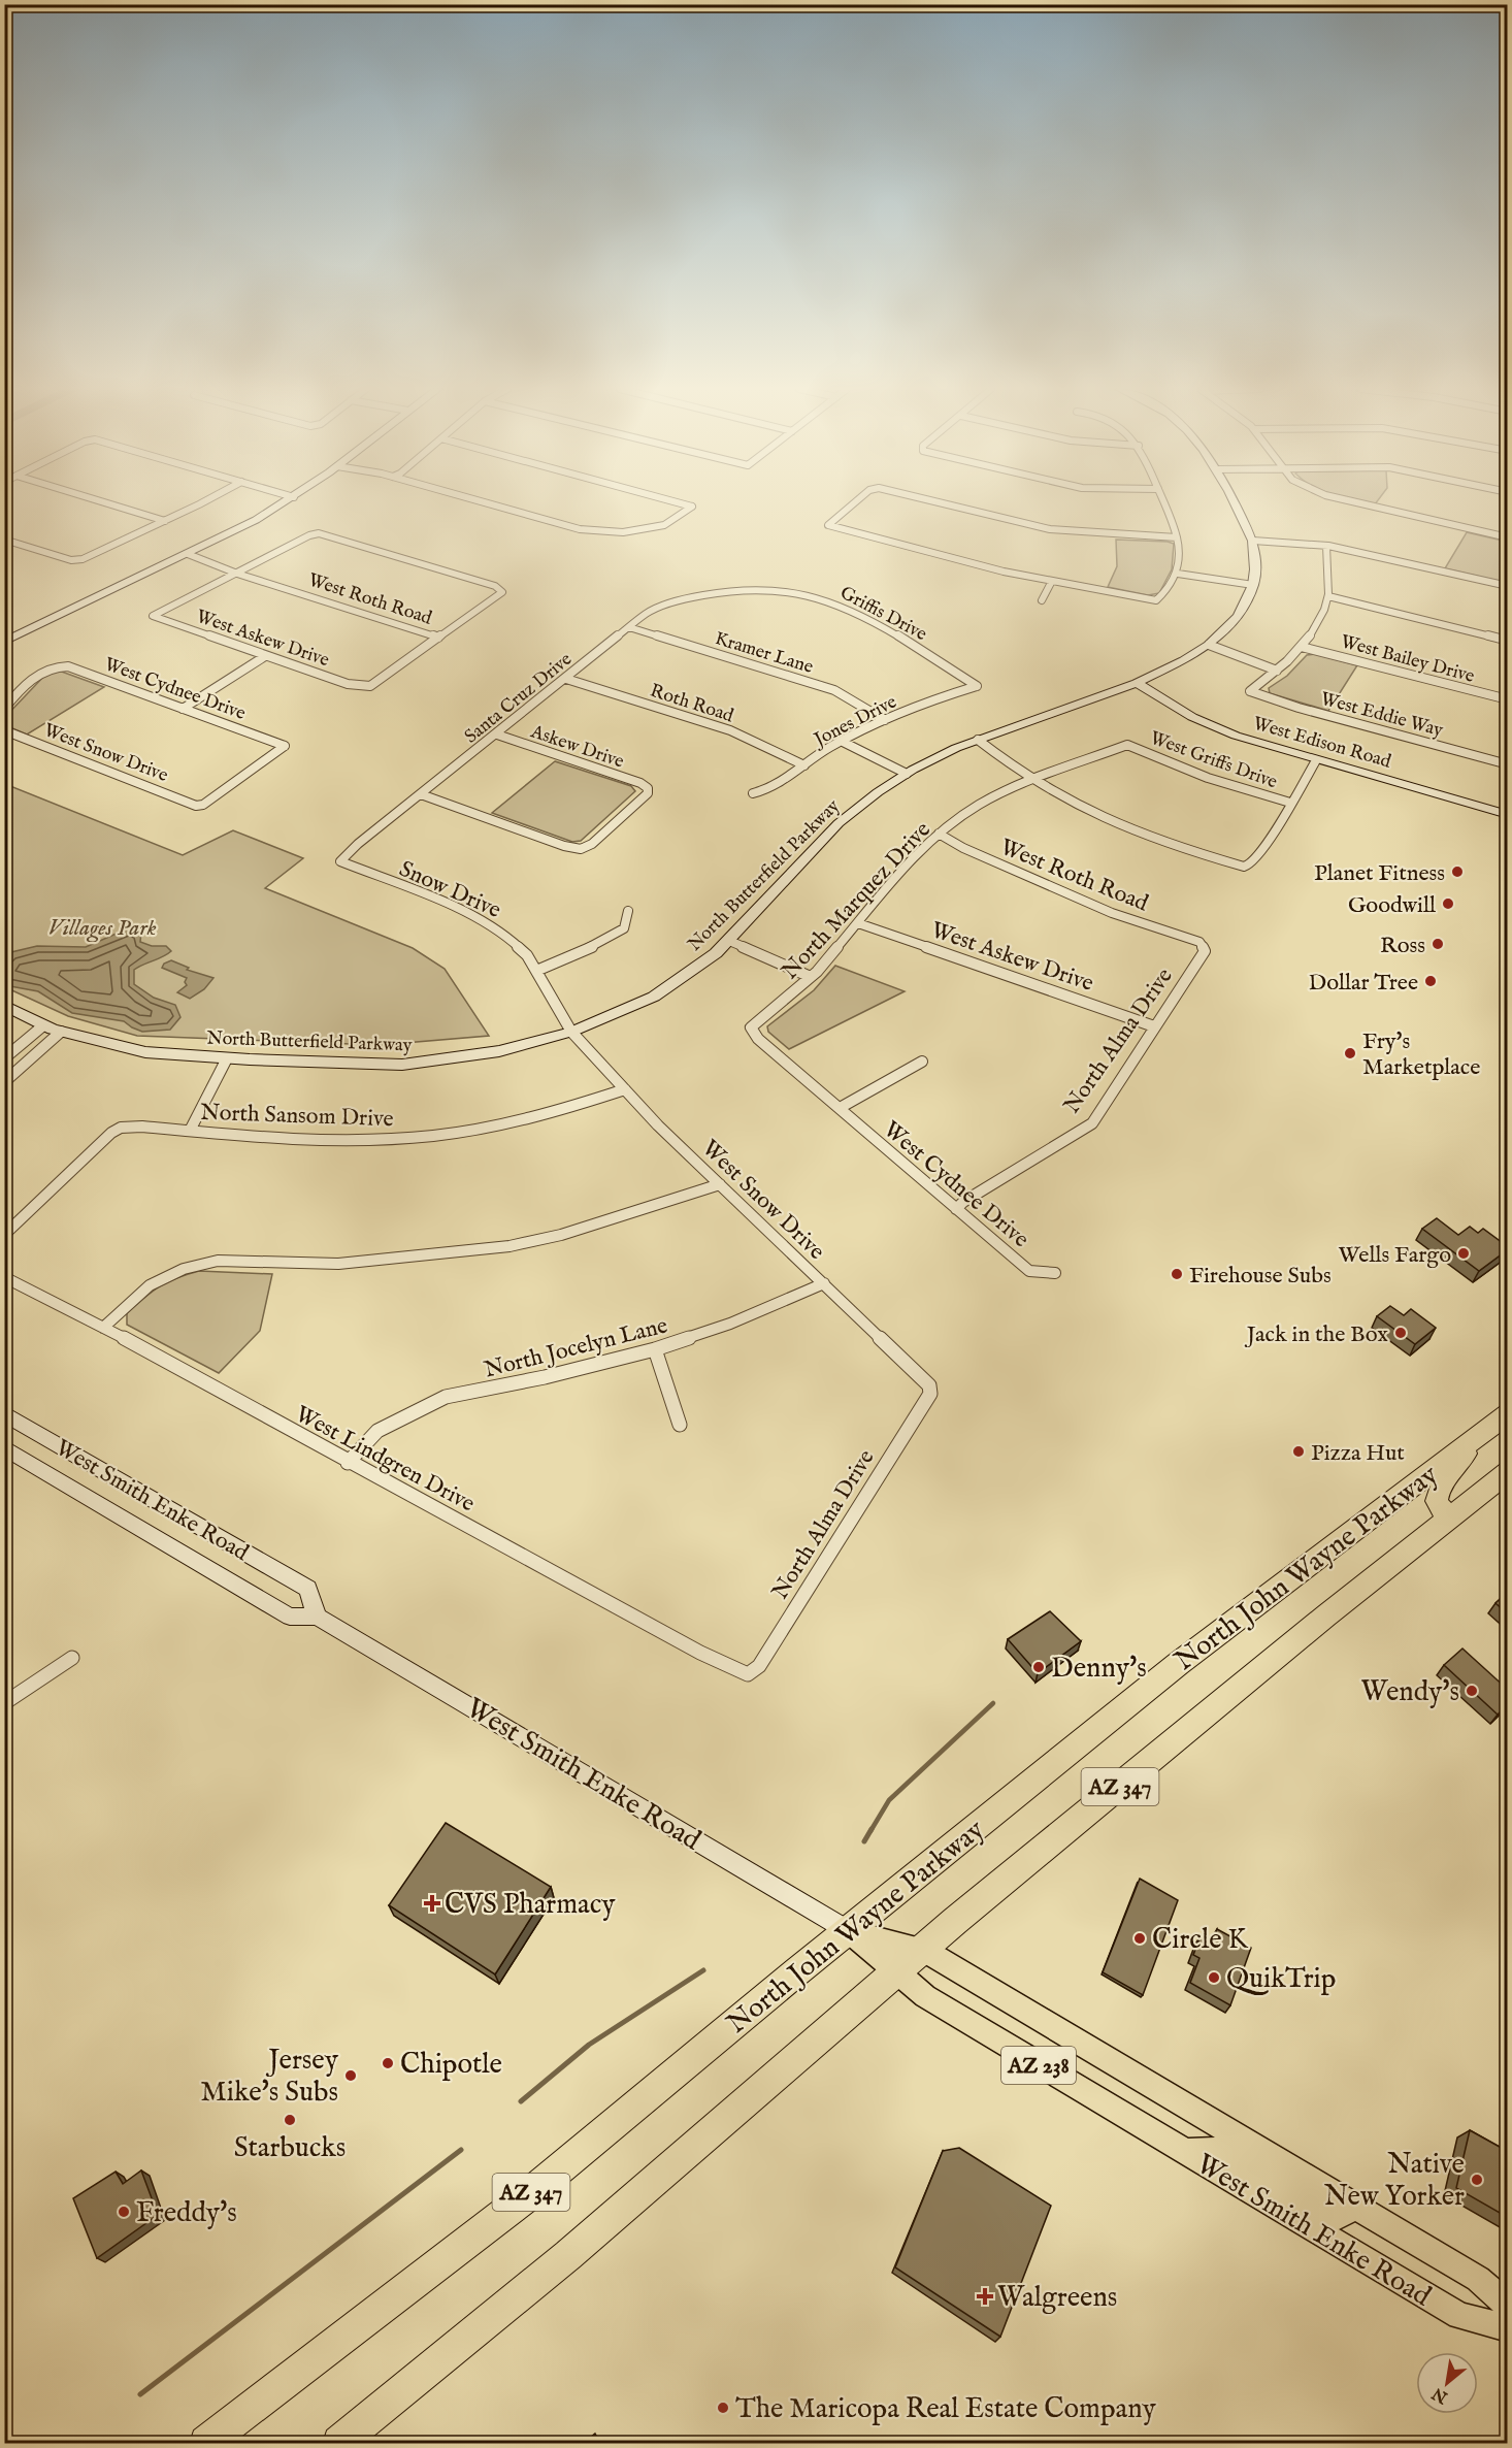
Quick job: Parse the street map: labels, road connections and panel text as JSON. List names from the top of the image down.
{
  "streets": {
    "highway": ["North John Wayne Parkway", "AZ 347"],
    "main road": ["West Smith Enke Road", "AZ 238"],
    "street": [
      "West Roth Road",
      "Griffis Drive",
      "West Askew Drive",
      "Kramer Lane",
      "West Bailey Drive",
      "West Cydnee Drive",
      "Santa Cruz Drive",
      "Roth Road",
      "West Eddie Way",
      "Jones Drive",
      "West Edison Road",
      "Askew Drive",
      "West Snow Drive",
      "West Griffs Drive",
      "North Butterfield Parkway",
      "Snow Drive",
      "North Marquez Drive",
      "North Alma Drive",
      "North Sansom Drive",
      "North Jocelyn Lane",
      "West Lindgren Drive"
    ]
  },
  "crossings": [
    ["West Roth Road", "West Askew Drive"],
    ["West Roth Road", "North Marquez Drive"],
    ["West Roth Road", "North Alma Drive"],
    ["Griffis Drive", "Santa Cruz Drive"],
    ["Griffis Drive", "Jones Drive"],
    ["West Askew Drive", "North Marquez Drive"],
    ["West Askew Drive", "North Alma Drive"],
    ["Kramer Lane", "Santa Cruz Drive"],
    ["Kramer Lane", "Jones Drive"],
    ["West Cydnee Drive", "West Snow Drive"],
    ["West Cydnee Drive", "North Marquez Drive"],
    ["West Cydnee Drive", "North Alma Drive"],
    ["Santa Cruz Drive", "Roth Road"],
    ["Santa Cruz Drive", "Askew Drive"],
    ["Santa Cruz Drive", "Snow Drive"],
    ["Roth Road", "Jones Drive"],
    ["West Edison Road", "North Butterfield Parkway"],
    ["West Snow Drive", "North Butterfield Parkway"],
    ["West Snow Drive", "Snow Drive"],
    ["West Snow Drive", "North Alma Drive"],
    ["West Snow Drive", "North Sansom Drive"],
    ["West Snow Drive", "North Jocelyn Lane"],
    ["West Griffs Drive", "North Marquez Drive"],
    ["North Butterfield Parkway", "Snow Drive"],
    ["North Alma Drive", "West Lindgren Drive"],
    ["North Jocelyn Lane", "West Lindgren Drive"],
    ["West Smith Enke Road", "North John Wayne Parkway"],
    ["West Smith Enke Road", "AZ 347"]
  ],
  "parks": ["Villages Park"],
  "places": {
    "other": [
      "Planet Fitness",
      "Goodwill",
      "Ross",
      "Dollar Tree",
      "Fry's Marketplace",
      "Wells Fargo",
      "Firehouse Subs",
      "Jack in the Box",
      "Pizza Hut",
      "Denny's",
      "Wendy's",
      "Circle K",
      "QuikTrip",
      "Chipotle",
      "Jersey Mike's Subs",
      "Starbucks",
      "Native New Yorker",
      "Freddy's",
      "The Maricopa Real Estate Company"
    ],
    "health": ["CVS Pharmacy", "Walgreens"]
  },
  "north": "bottom left"
}
